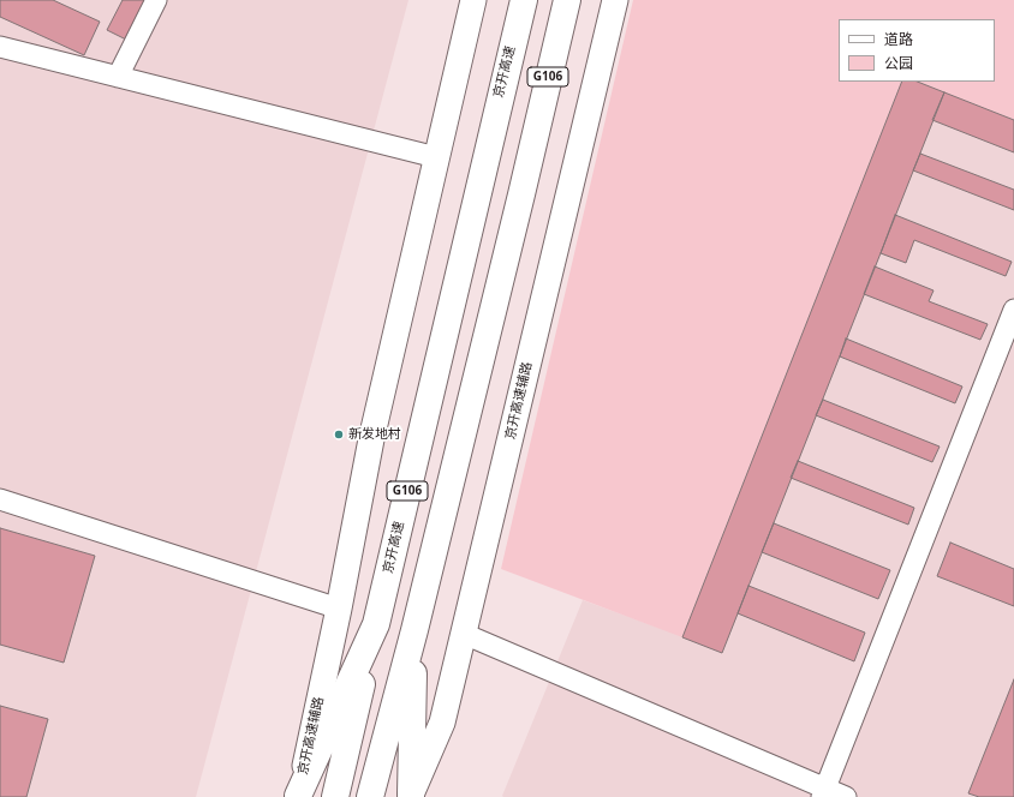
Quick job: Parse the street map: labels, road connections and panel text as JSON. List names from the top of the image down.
{
  "streets": {
    "highway": ["京开高速", "G106"],
    "main road": ["京开高速辅路"]
  },
  "places": ["新发地村"],
  "legend": ["道路", "公园"]
}
